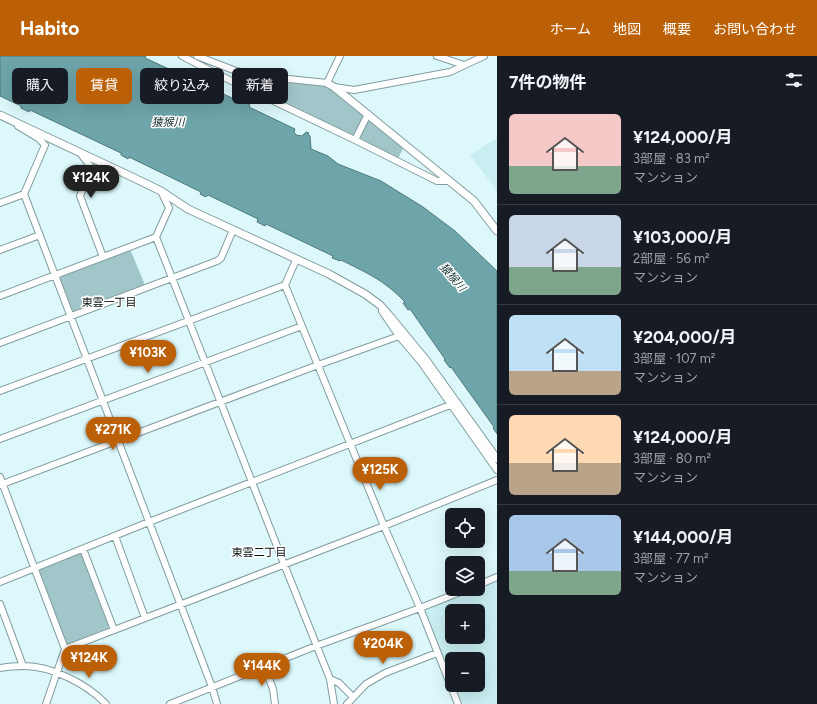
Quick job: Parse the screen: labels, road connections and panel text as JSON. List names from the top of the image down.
{
  "districts": ["東雲一丁目", "東雲二丁目"],
  "water": ["猿猴川"],
  "page": {
    "header": "Habito",
    "nav": [
      "ホーム",
      "地図",
      "概要",
      "お問い合わせ"
    ],
    "heading": "7件の物件",
    "chip": [
      "購入",
      "賃貸",
      "絞り込み",
      "新着"
    ],
    "list": [
      {
        "name": "¥124,000/月",
        "note": "3部屋 · 83 m² · マンション"
      },
      {
        "name": "¥103,000/月",
        "note": "2部屋 · 56 m² · マンション"
      },
      {
        "name": "¥204,000/月",
        "note": "3部屋 · 107 m² · マンション"
      },
      {
        "name": "¥124,000/月",
        "note": "3部屋 · 80 m² · マンション"
      },
      {
        "name": "¥144,000/月",
        "note": "3部屋 · 77 m² · マンション"
      }
    ],
    "price": [
      "¥124K",
      "¥103K",
      "¥271K",
      "¥125K",
      "¥204K",
      "¥124K",
      "¥144K"
    ],
    "map_buttons": ["+", "−"]
  }
}
